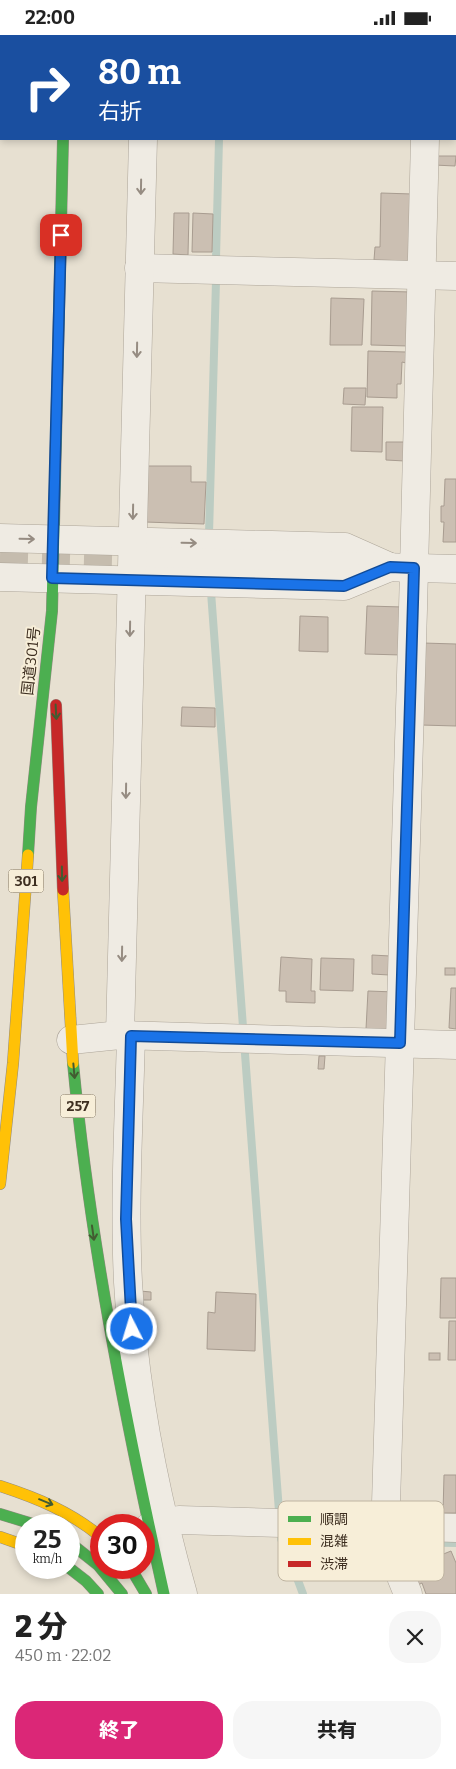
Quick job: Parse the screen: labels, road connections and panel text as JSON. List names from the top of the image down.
{
  "streets": {
    "highway": ["国道301号", "301", "257"]
  },
  "crossings": [
    ["国道301号", "257"]
  ],
  "legend": ["順調", "混雑", "渋滞"],
  "page": {
    "status": "22:00",
    "turn": ["80 m", "右折"],
    "speed": "25 km/h",
    "limit": "30",
    "heading": ["2 分", "450 m · 22:02"],
    "buttons": ["終了", "共有"]
  }
}
